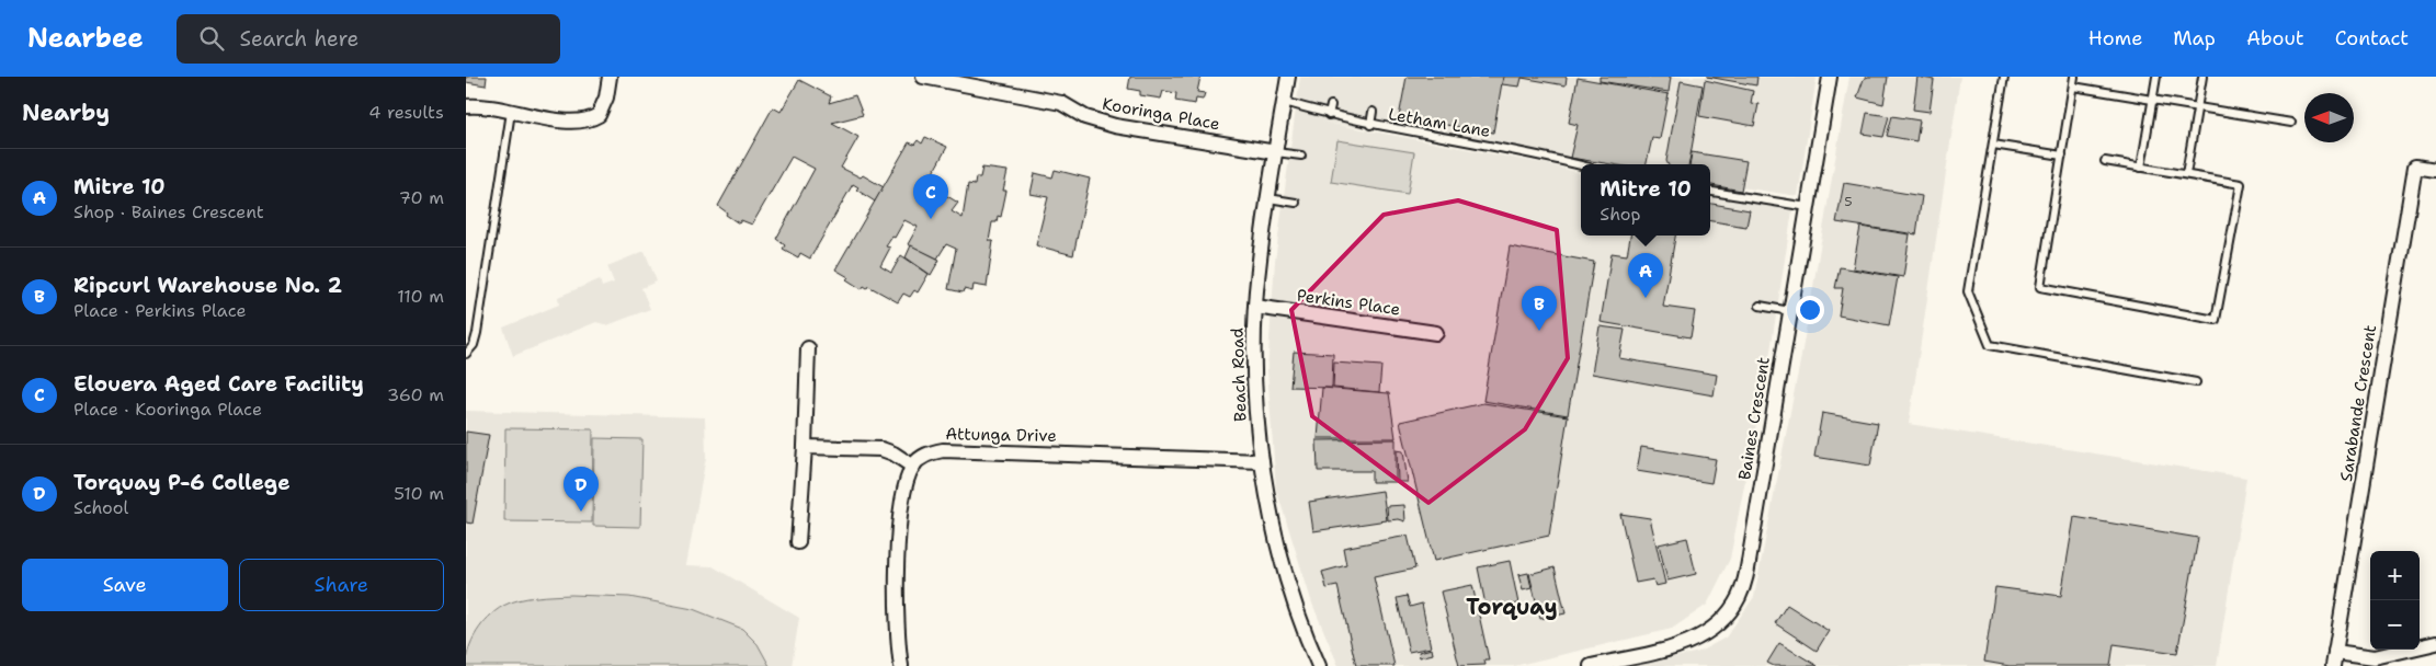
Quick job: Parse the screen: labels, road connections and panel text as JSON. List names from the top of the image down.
{
  "streets": {
    "street": [
      "Kooringa Place",
      "Perkins Place",
      "Beach Road",
      "Sarabande Crescent",
      "Baines Crescent",
      "Attunga Drive"
    ],
    "lane": ["Letham Lane"]
  },
  "crossings": [
    ["Kooringa Place", "Beach Road"],
    ["Letham Lane", "Beach Road"],
    ["Perkins Place", "Beach Road"],
    ["Beach Road", "Attunga Drive"]
  ],
  "districts": ["Torquay"],
  "house_numbers": ["5"],
  "north": "left",
  "page": {
    "header": "Nearbee",
    "search": "Search here",
    "nav": [
      "Home",
      "Map",
      "About",
      "Contact"
    ],
    "heading": ["Nearby", "4 results"],
    "list": [
      {
        "mark": "A",
        "name": "Mitre 10",
        "note": "Shop · Baines Crescent",
        "value": "70 m"
      },
      {
        "mark": "B",
        "name": "Ripcurl Warehouse No. 2",
        "note": "Place · Perkins Place",
        "value": "110 m"
      },
      {
        "mark": "C",
        "name": "Elouera Aged Care Facility",
        "note": "Place · Kooringa Place",
        "value": "360 m"
      },
      {
        "mark": "D",
        "name": "Torquay P-6 College",
        "note": "School",
        "value": "510 m"
      }
    ],
    "popup": ["Mitre 10", "Shop"],
    "pins": [
      "C",
      "A",
      "B",
      "D"
    ],
    "buttons": ["Save", "Share"],
    "map_buttons": ["+", "−"]
  }
}
